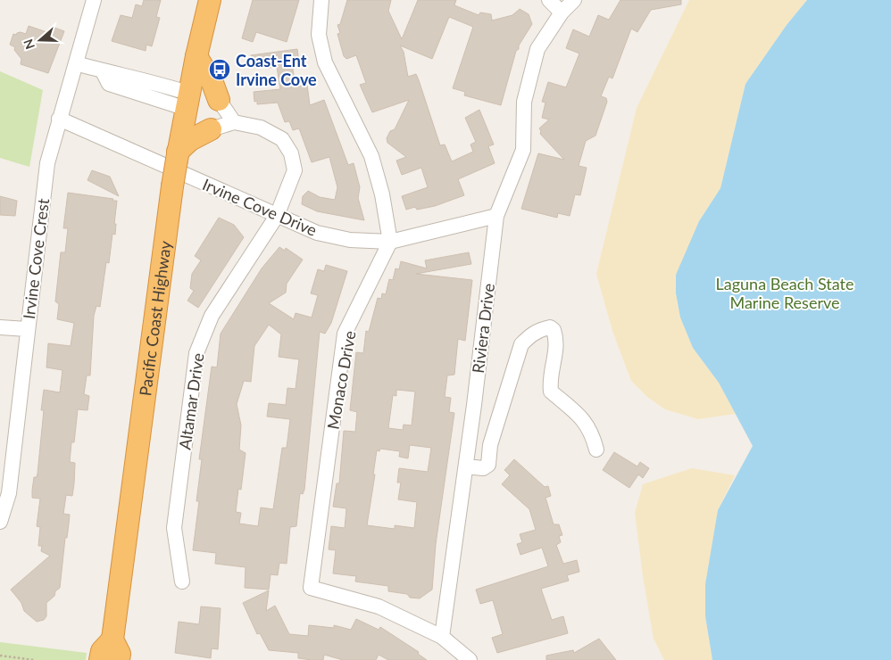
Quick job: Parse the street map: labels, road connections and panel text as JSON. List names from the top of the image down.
{
  "streets": {
    "highway": ["Pacific Coast Highway"],
    "street": [
      "Irvine Cove Drive",
      "Irvine Cove Crest",
      "Riviera Drive",
      "Monaco Drive",
      "Altamar Drive"
    ]
  },
  "crossings": [
    ["Irvine Cove Drive", "Irvine Cove Crest"],
    ["Irvine Cove Drive", "Riviera Drive"],
    ["Irvine Cove Drive", "Monaco Drive"],
    ["Irvine Cove Drive", "Altamar Drive"],
    ["Riviera Drive", "Monaco Drive"]
  ],
  "parks": ["Laguna Beach State Marine Reserve"],
  "places": {
    "bus stop": ["Coast-Ent Irvine Cove"]
  },
  "north": "left"
}
